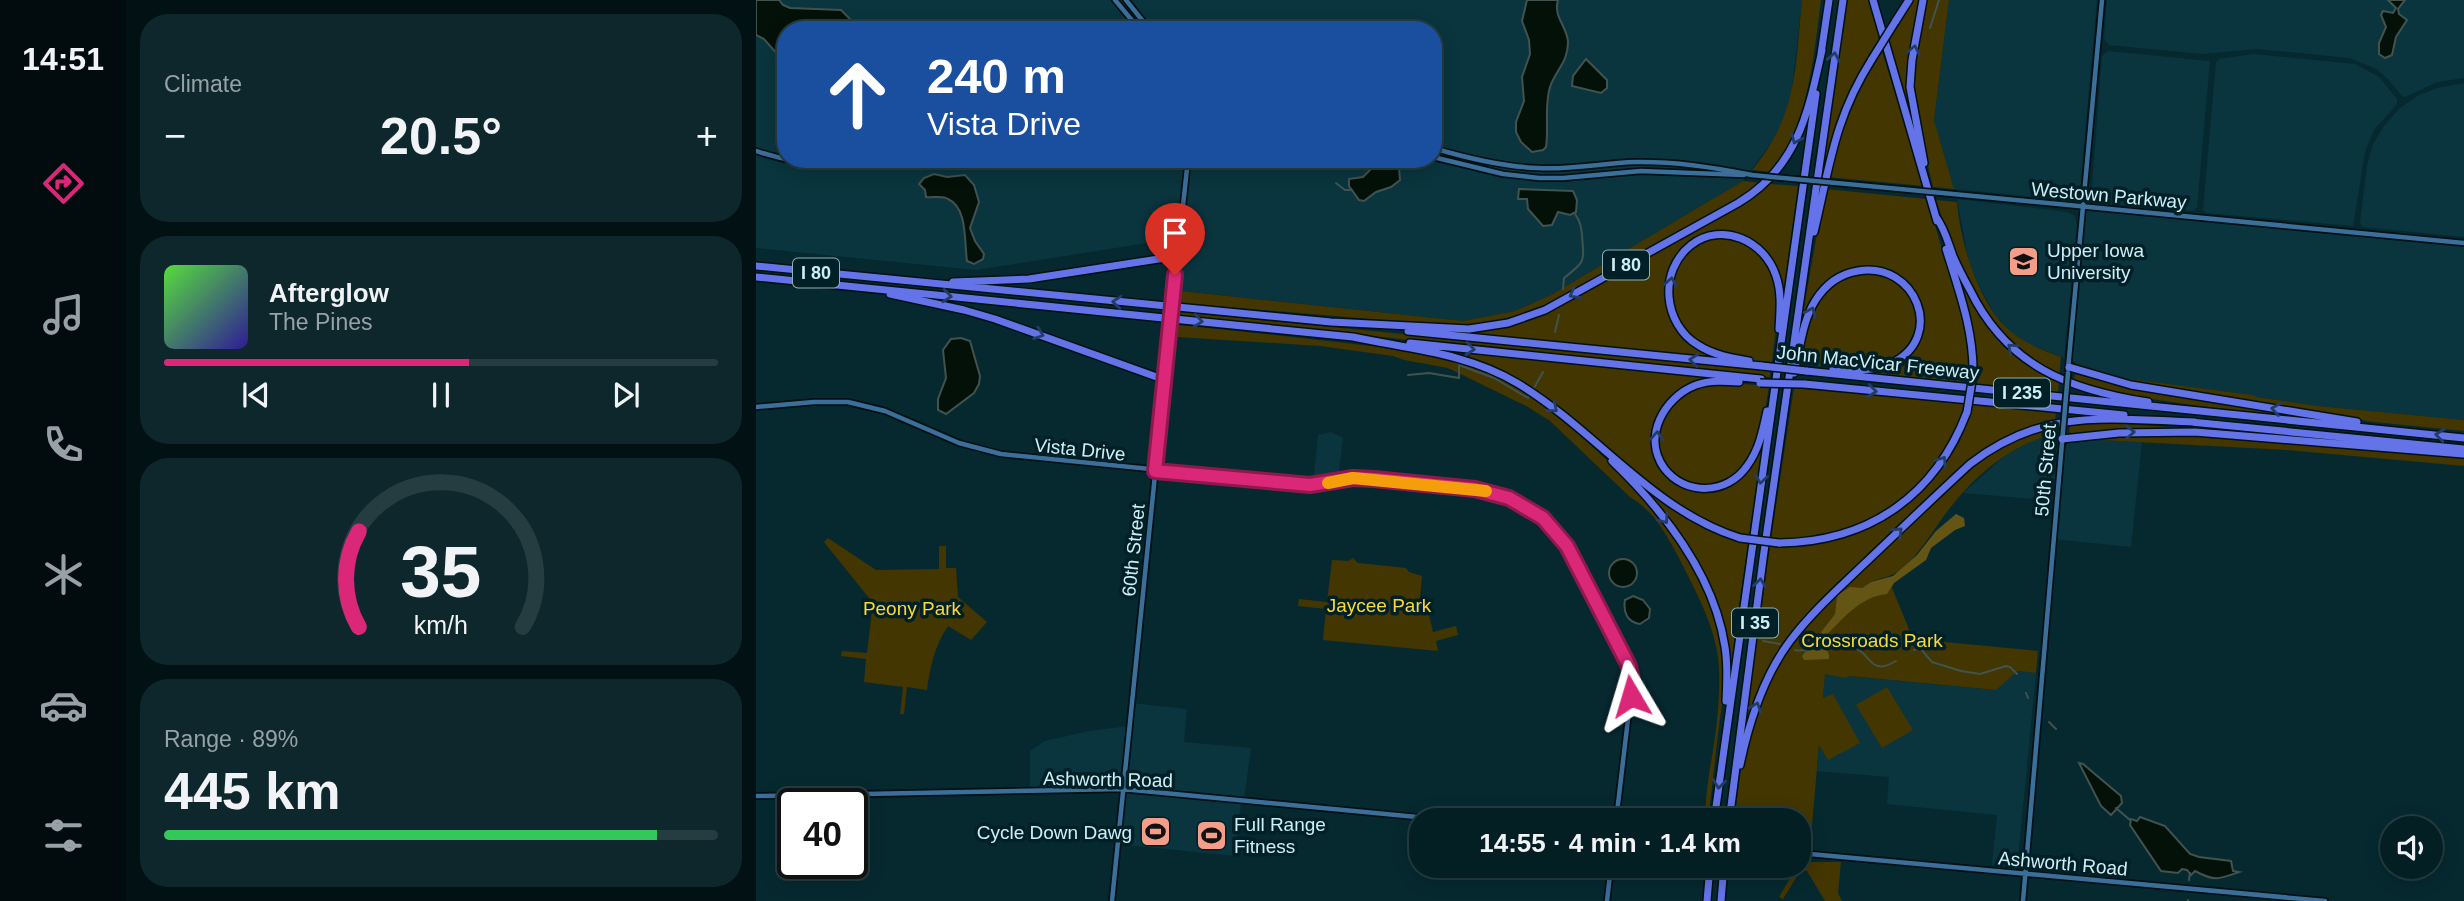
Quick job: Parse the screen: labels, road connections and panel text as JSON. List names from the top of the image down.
{
  "streets": {
    "highway": [
      "I 80",
      "John MacVicar Freeway",
      "I 235",
      "I 35"
    ],
    "main road": [
      "Westown Parkway",
      "Vista Drive",
      "50th Street",
      "60th Street",
      "Ashworth Road"
    ]
  },
  "crossings": [
    ["Westown Parkway", "50th Street"],
    ["I 80", "John MacVicar Freeway"],
    ["I 80", "I 35"],
    ["Vista Drive", "60th Street"],
    ["50th Street", "Ashworth Road"],
    ["60th Street", "Ashworth Road"]
  ],
  "parks": ["Jaycee Park", "Peony Park", "Crossroads Park"],
  "places": {
    "school or university": ["Upper Iowa University"],
    "sports": ["Cycle Down Dawg", "Full Range Fitness"]
  },
  "page": {
    "tabs": "14:51",
    "tile": [
      "Climate",
      ["Range · 89%", "445 km"]
    ],
    "turn": ["240 m", "Vista Drive"],
    "heat": ["−", "20.5°", "+"],
    "song": ["Afterglow", "The Pines"],
    "limit": "40",
    "trip": "14:55 · 4 min · 1.4 km",
    "gauge": ["35", "km/h"]
  }
}
